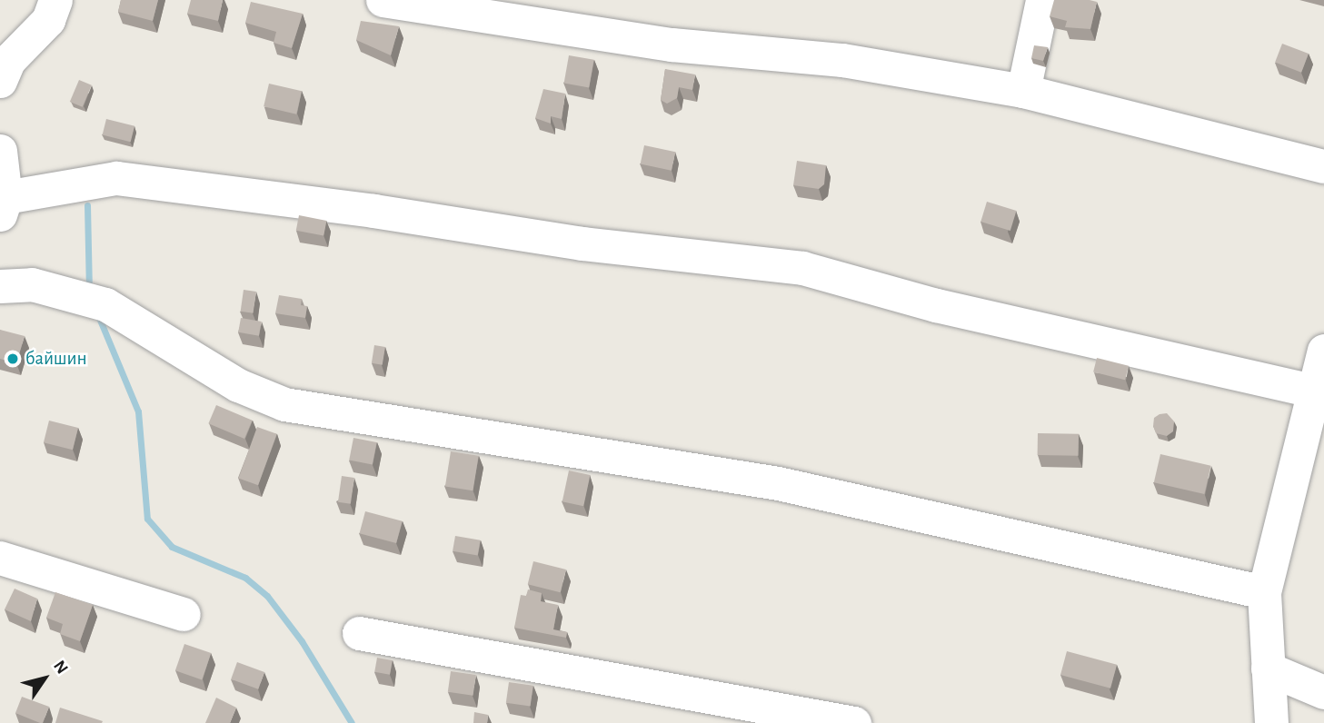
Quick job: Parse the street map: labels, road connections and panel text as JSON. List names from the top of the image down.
{
  "places": ["байшин"],
  "north": "top right"
}
